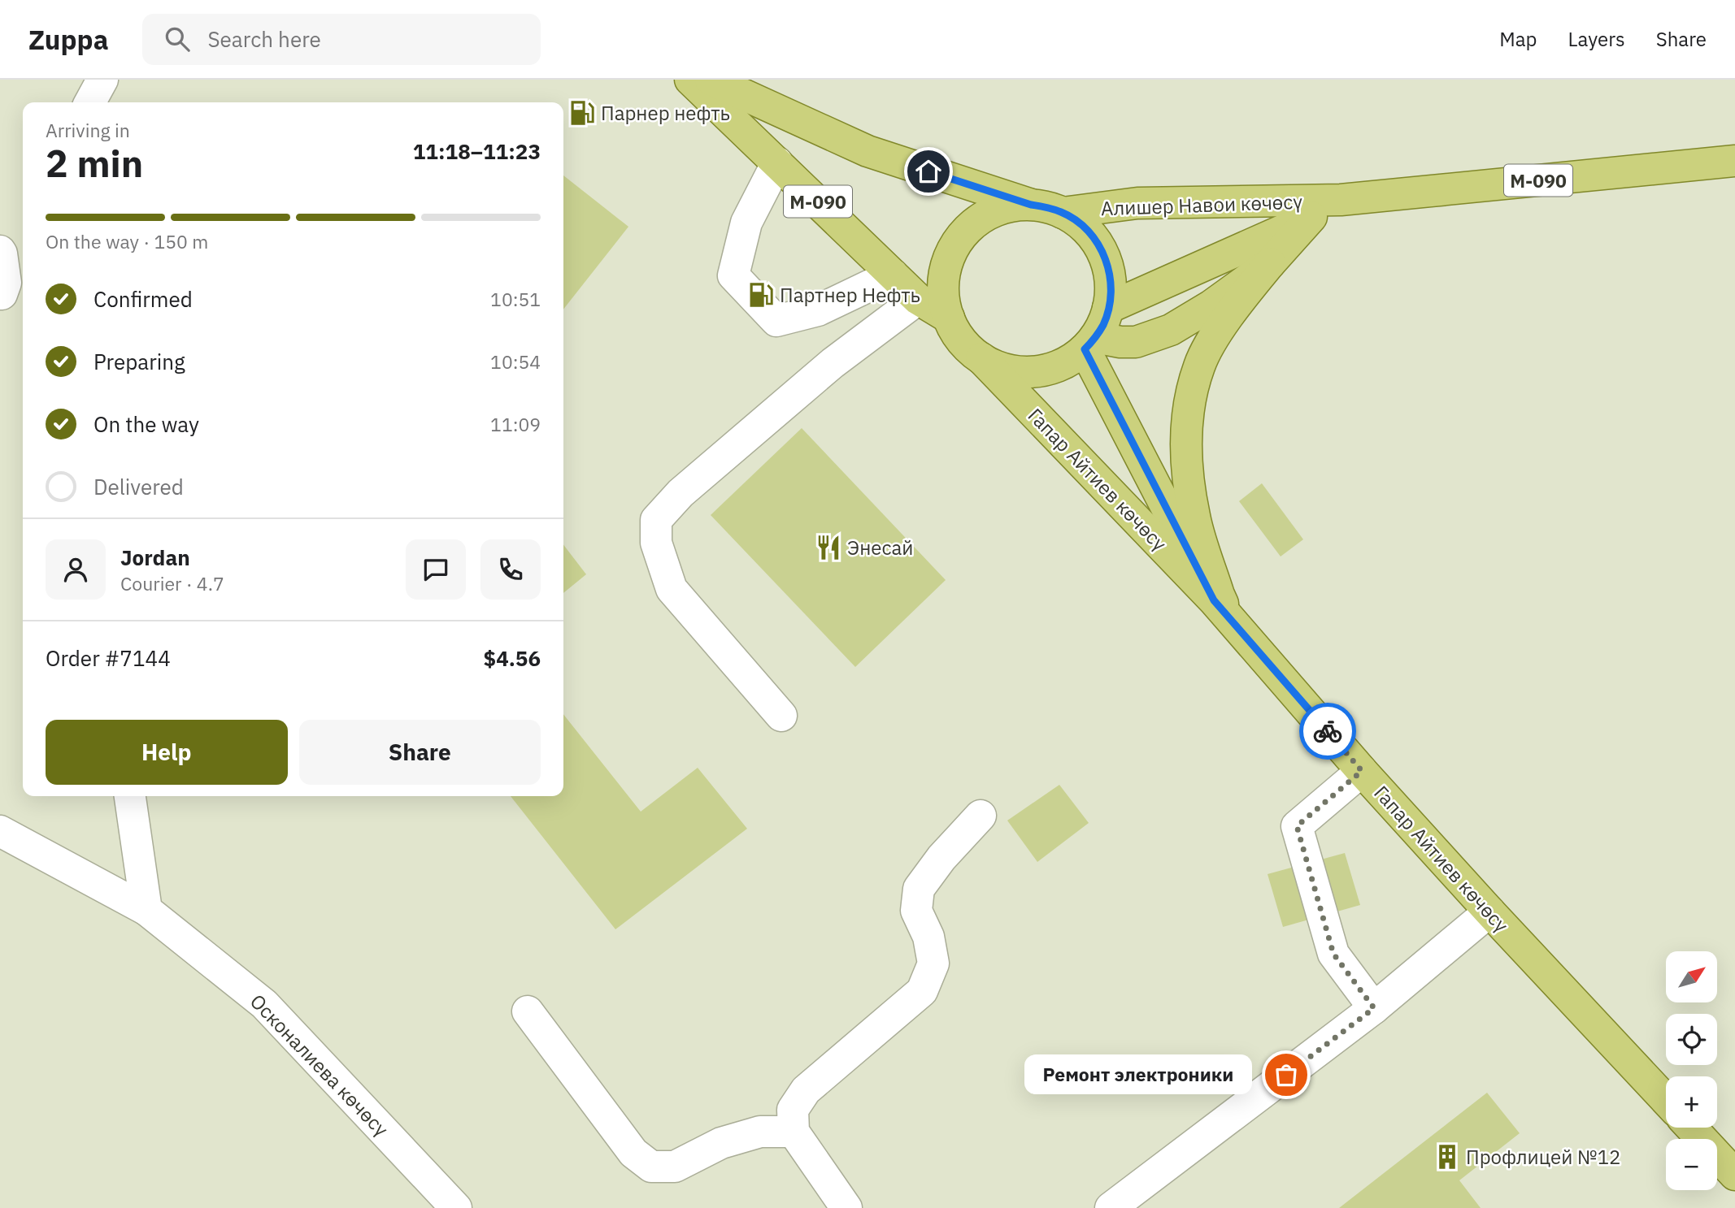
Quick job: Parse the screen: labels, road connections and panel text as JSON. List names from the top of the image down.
{
  "streets": {
    "main road": ["М-090", "Алишер Навои көчөсү", "Гапар Айтиев көчөсү"],
    "street": ["Осконалиева көчөсү"]
  },
  "crossings": [
    ["М-090", "Алишер Навои көчөсү"],
    ["М-090", "Гапар Айтиев көчөсү"],
    ["Алишер Навои көчөсү", "Гапар Айтиев көчөсү"]
  ],
  "places": {
    "fuel station": ["Парнер нефть", "Партнер Нефть"],
    "restaurant": ["Энесай"],
    "other": ["Ремонт электроники"],
    "building": ["Профлицей №12"]
  },
  "north": "top right",
  "page": {
    "header": "Zuppa",
    "search": "Search here",
    "nav": ["Map", "Layers", "Share"],
    "heading": ["2 min", "Arriving in", "11:18–11:23"],
    "panel": [
      "Jordan",
      "Courier · 4.7",
      "Order #7144",
      "$4.56"
    ],
    "bar": "On the way · 150 m",
    "list": [
      ["Confirmed", "10:51"],
      ["Preparing", "10:54"],
      ["On the way", "11:09"],
      "Delivered"
    ],
    "buttons": ["Help", "Share"],
    "map_buttons": ["+", "−"],
    "bubble": "Ремонт электроники"
  }
}
